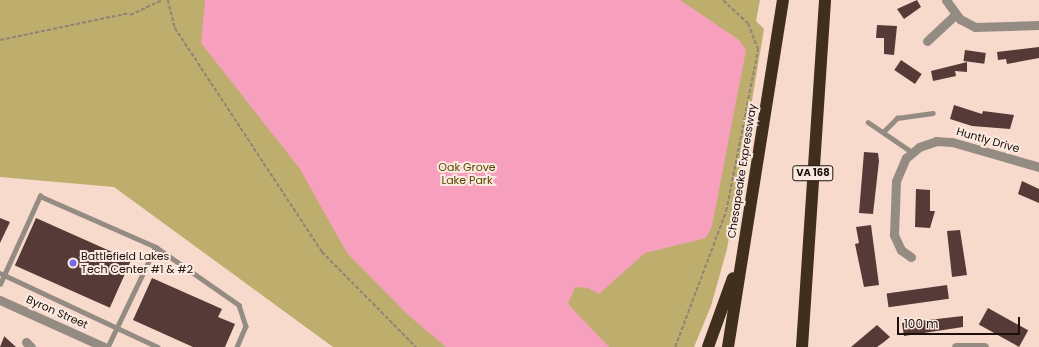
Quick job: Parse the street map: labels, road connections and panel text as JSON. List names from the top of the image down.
{
  "streets": {
    "highway": ["Chesapeake Expressway", "VA 168"],
    "street": ["Huntly Drive", "Byron Street"]
  },
  "parks": ["Oak Grove Lake Park"],
  "places": ["Battlefield Lakes Tech Center #1 & #2"],
  "scale_bar": "100 m"
}
